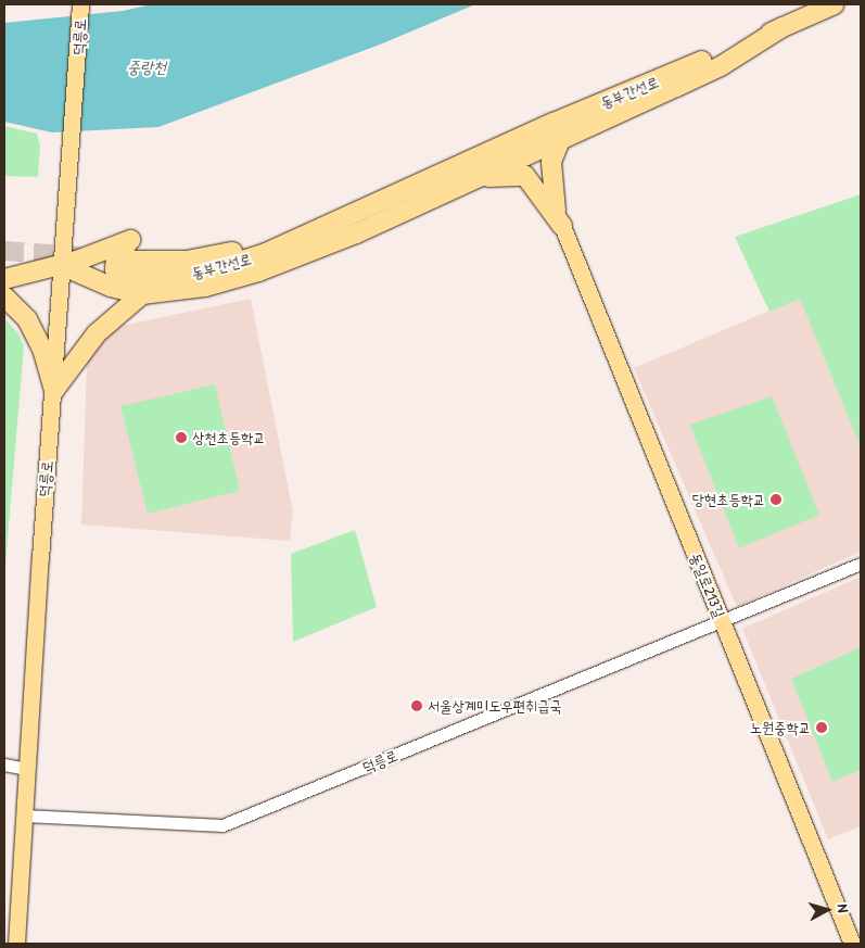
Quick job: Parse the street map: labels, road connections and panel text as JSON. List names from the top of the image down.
{
  "streets": {
    "highway": ["동부간선로"],
    "main road": ["덕릉로", "동일로213길"]
  },
  "crossings": [
    ["덕릉로", "동일로213길"]
  ],
  "water": ["중랑천"],
  "places": [
    "상천초등학교",
    "당현초등학교",
    "서울상계미도우편취급국",
    "노원중학교"
  ],
  "north": "right"
}
